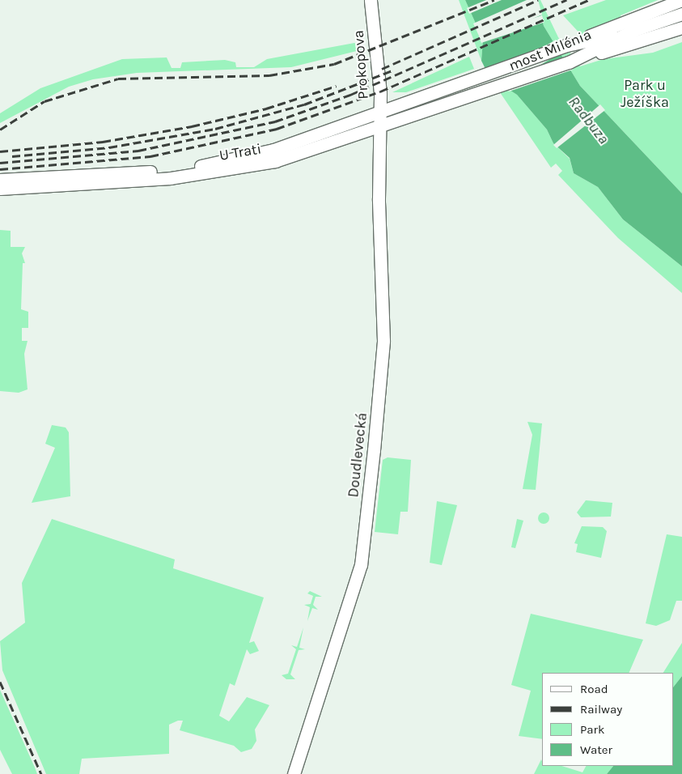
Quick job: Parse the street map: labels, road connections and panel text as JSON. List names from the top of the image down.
{
  "streets": {
    "main road": [
      "most Milénia",
      "Prokopova",
      "U Trati",
      "Doudlevecká"
    ]
  },
  "crossings": [
    ["most Milénia", "U Trati"],
    ["Prokopova", "U Trati"],
    ["Prokopova", "Doudlevecká"],
    ["U Trati", "Doudlevecká"]
  ],
  "water": ["Radbuza"],
  "parks": ["Park u Ježíška"],
  "legend": [
    "Road",
    "Railway",
    "Park",
    "Water"
  ]
}
